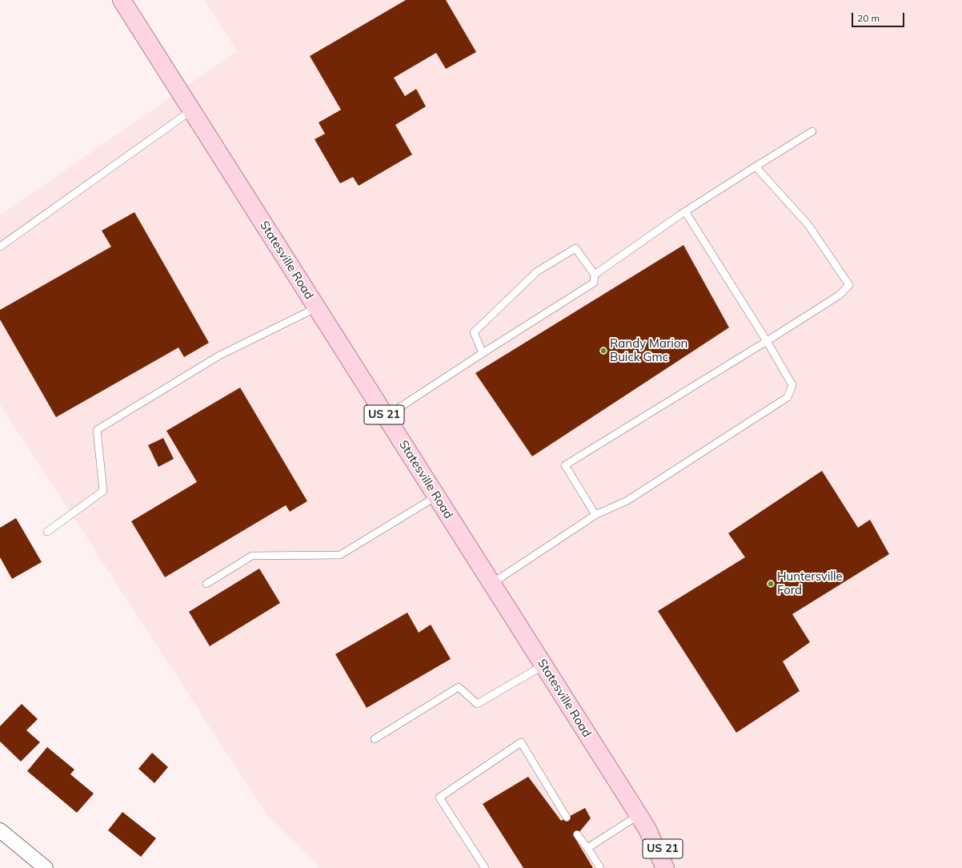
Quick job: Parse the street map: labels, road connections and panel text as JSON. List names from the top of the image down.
{
  "streets": {
    "main road": ["Statesville Road", "US 21"]
  },
  "places": ["Randy Marion Buick Gmc", "Huntersville Ford"],
  "scale_bar": "20 m"
}
